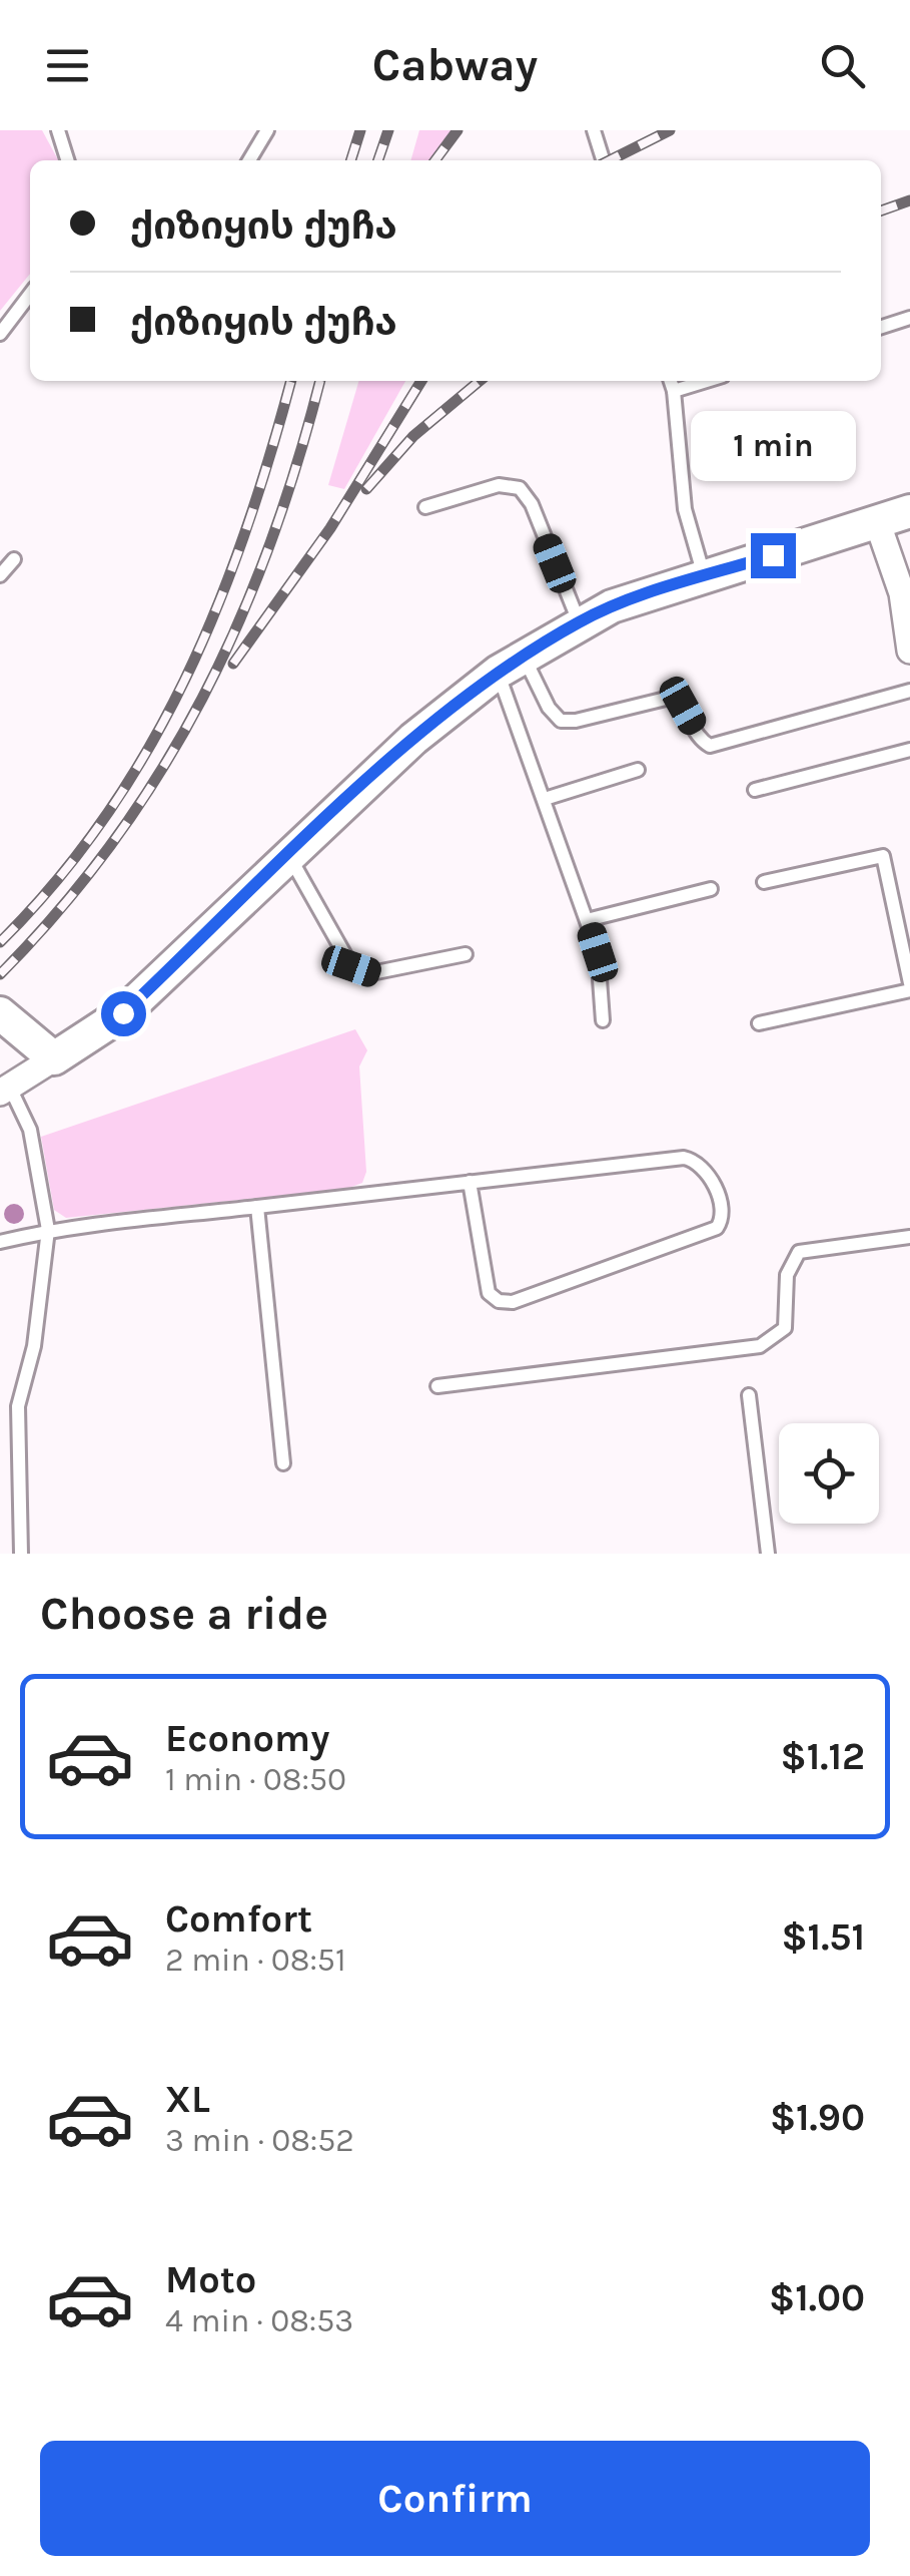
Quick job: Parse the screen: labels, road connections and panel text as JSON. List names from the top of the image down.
{
  "page": {
    "header": "Cabway",
    "banner": ["ქიზიყის ქუჩა", "ქიზიყის ქუჩა"],
    "bubble": "1 min",
    "heading": "Choose a ride",
    "list": [
      {
        "name": "Economy",
        "note": "1 min · 08:50",
        "value": "$1.12"
      },
      {
        "name": "Comfort",
        "note": "2 min · 08:51",
        "value": "$1.51"
      },
      {
        "name": "XL",
        "note": "3 min · 08:52",
        "value": "$1.90"
      },
      {
        "name": "Moto",
        "note": "4 min · 08:53",
        "value": "$1.00"
      }
    ],
    "buttons": "Confirm"
  }
}
